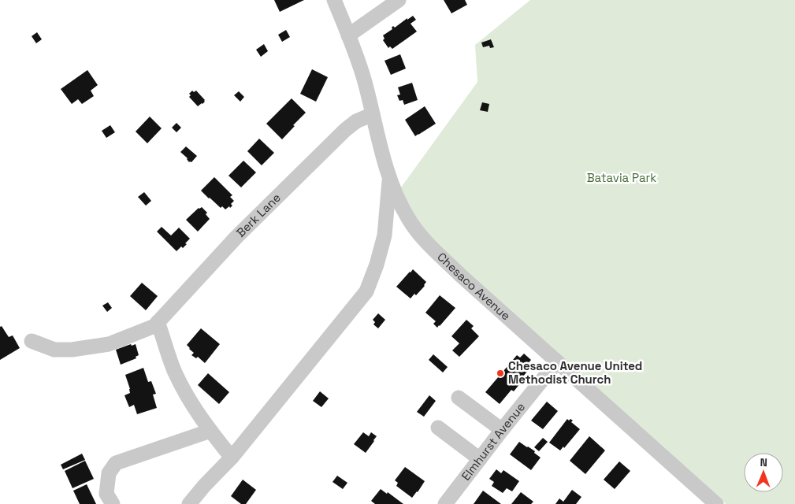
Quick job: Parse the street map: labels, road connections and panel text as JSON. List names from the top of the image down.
{
  "streets": {
    "street": ["Berk Lane", "Chesaco Avenue", "Elmhurst Avenue"]
  },
  "crossings": [
    ["Berk Lane", "Chesaco Avenue"],
    ["Chesaco Avenue", "Elmhurst Avenue"]
  ],
  "parks": ["Batavia Park"],
  "places": ["Chesaco Avenue United Methodist Church"],
  "north": "top"
}
